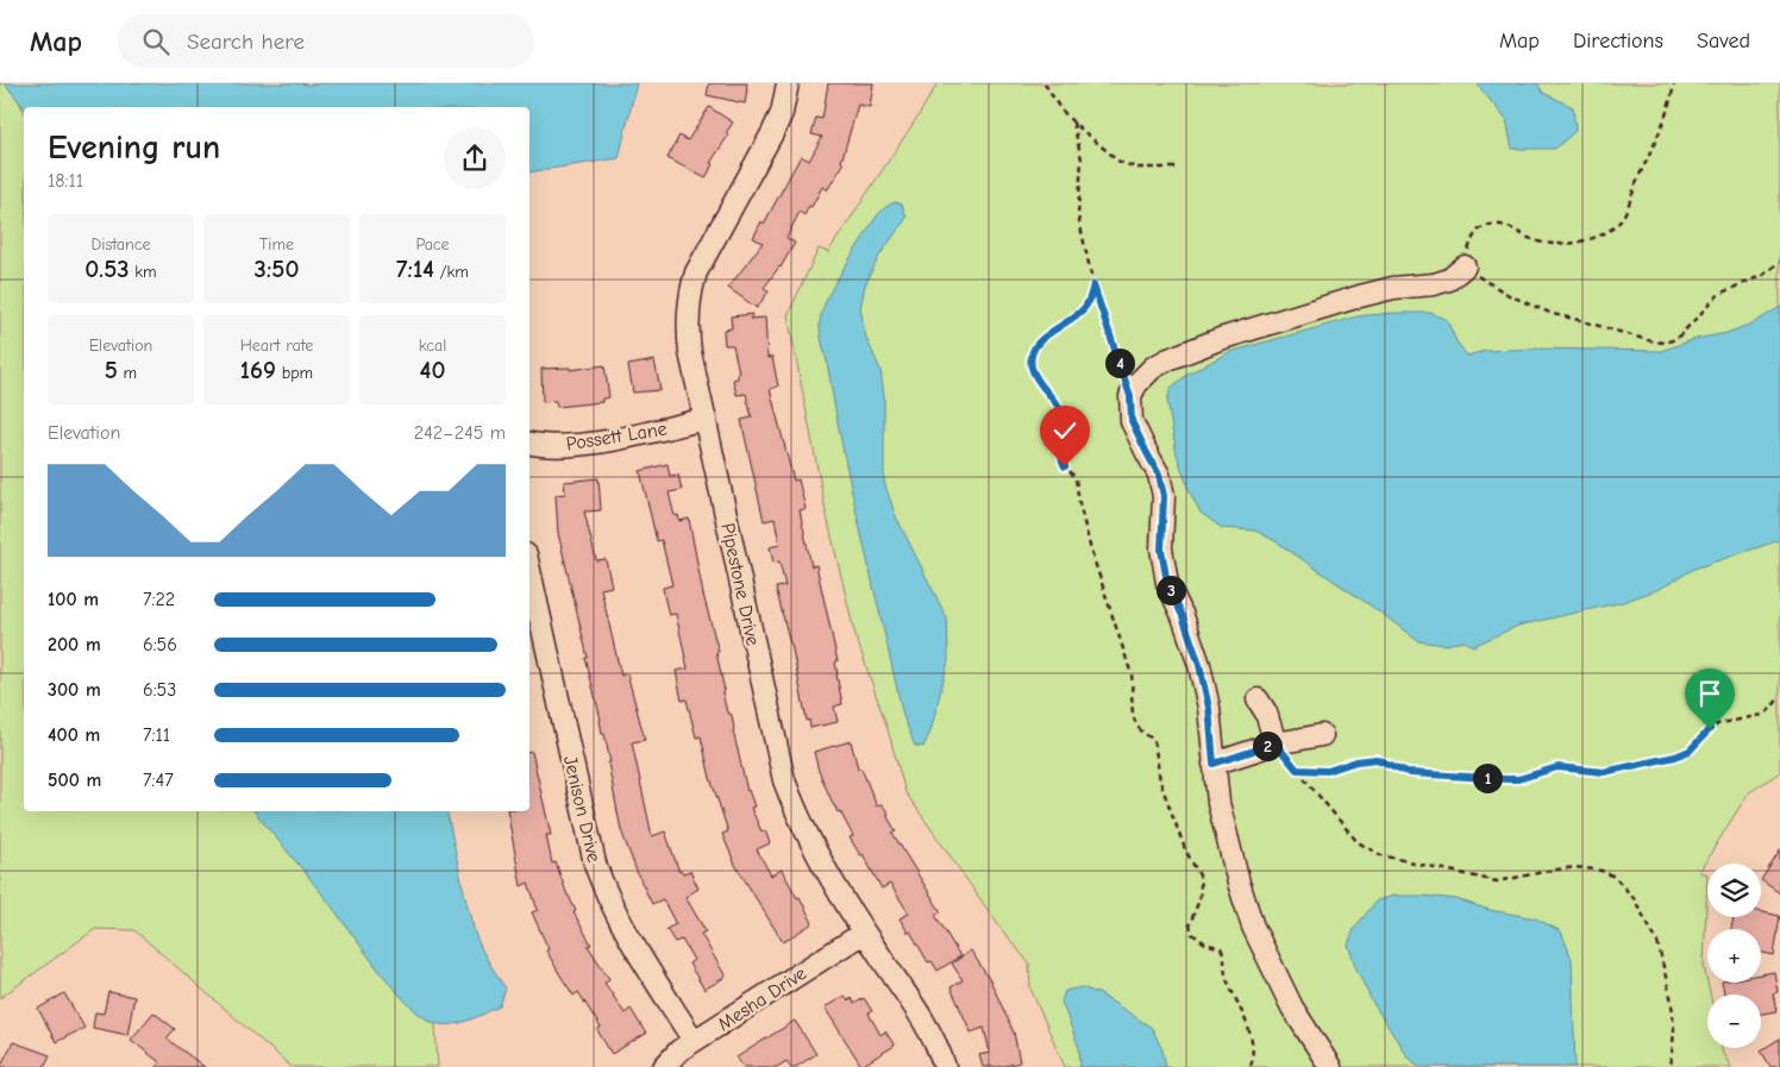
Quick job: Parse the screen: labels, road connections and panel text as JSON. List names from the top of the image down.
{
  "streets": {
    "street": [
      "Possett Lane",
      "Pipestone Drive",
      "Jenison Drive",
      "Mesha Drive"
    ]
  },
  "crossings": [
    ["Possett Lane", "Pipestone Drive"],
    ["Pipestone Drive", "Mesha Drive"],
    ["Jenison Drive", "Mesha Drive"]
  ],
  "page": {
    "header": "Map",
    "search": "Search here",
    "nav": ["Map", "Directions", "Saved"],
    "heading": ["Evening run", "18:11"],
    "stats": [
      ["Distance", "0.53 km"],
      ["Time", "3:50"],
      ["Pace", "7:14 /km"],
      ["Elevation", "5 m"],
      ["Heart rate", "169 bpm"],
      ["kcal", "40"]
    ],
    "pins": [
      "4",
      "3",
      "2",
      "1"
    ],
    "chart": ["Elevation", "242–245 m"],
    "list": [
      {
        "name": "100 m",
        "note": "7:22"
      },
      {
        "name": "200 m",
        "note": "6:56"
      },
      {
        "name": "300 m",
        "note": "6:53"
      },
      {
        "name": "400 m",
        "note": "7:11"
      },
      {
        "name": "500 m",
        "note": "7:47"
      }
    ],
    "map_buttons": ["+", "−"]
  }
}
